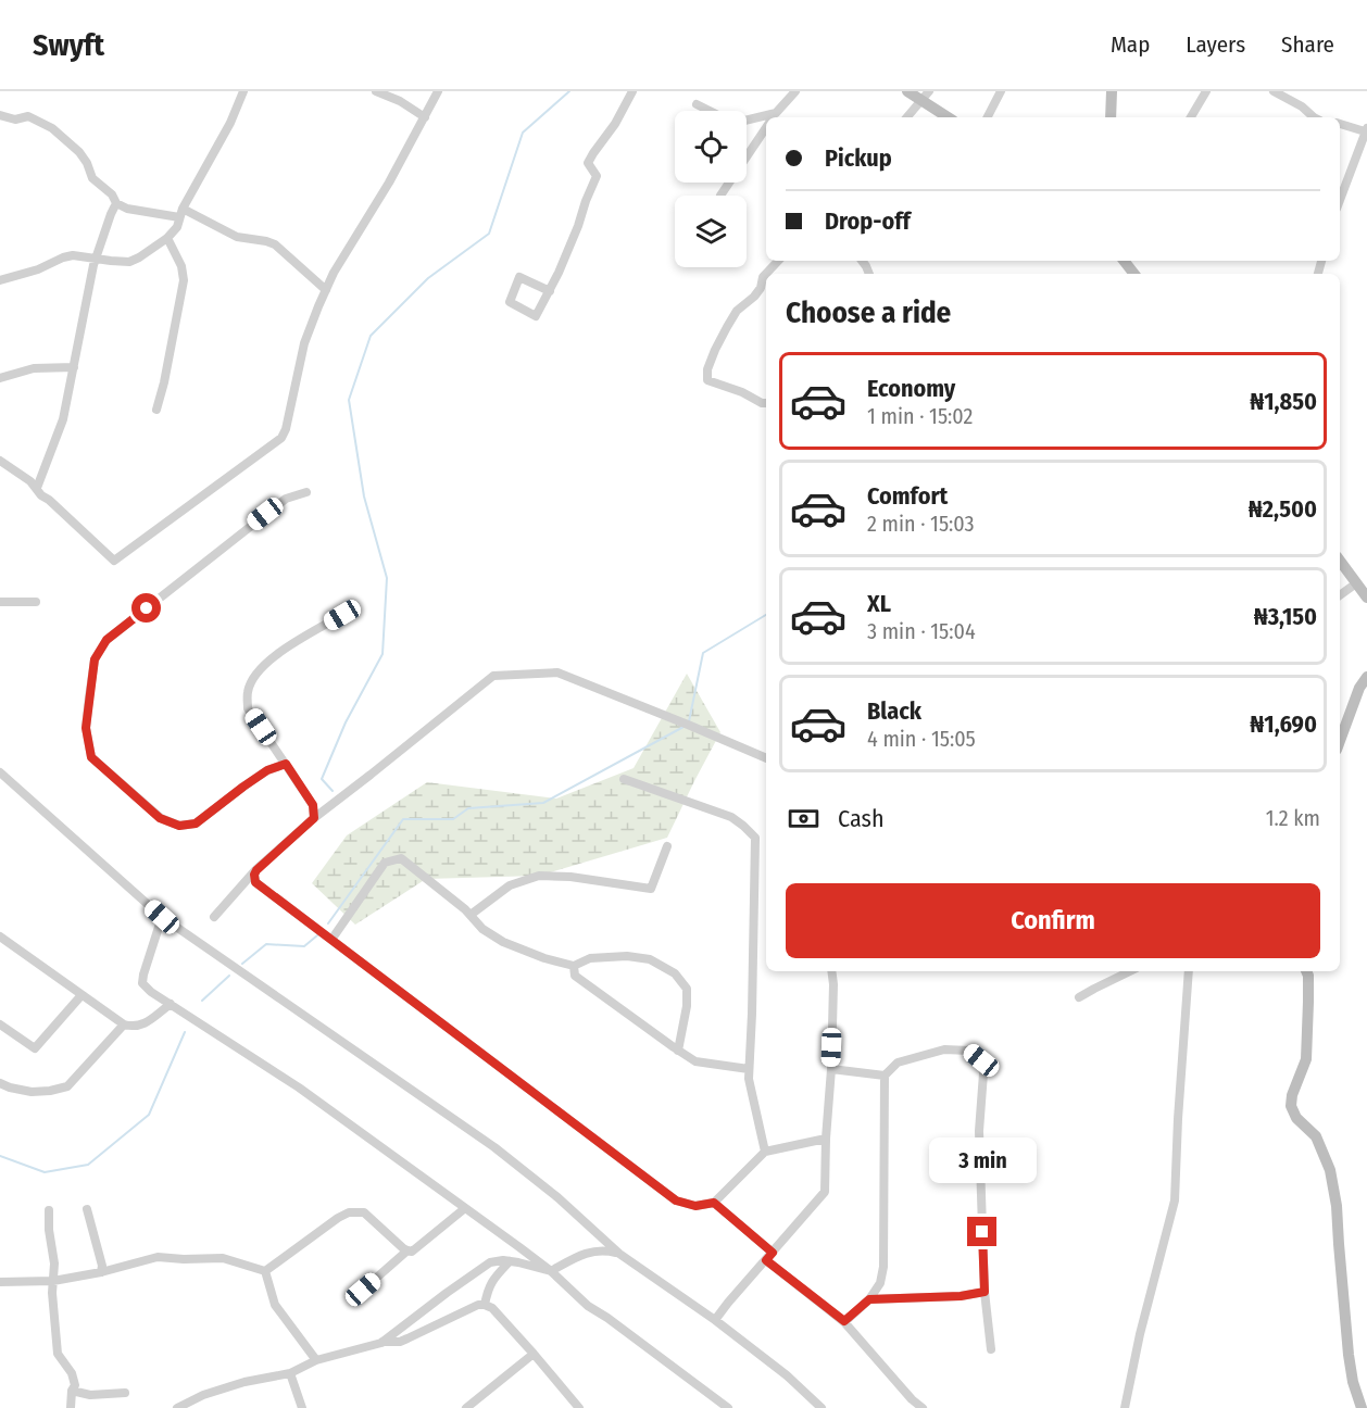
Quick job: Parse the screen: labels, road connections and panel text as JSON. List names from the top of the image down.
{
  "page": {
    "header": "Swyft",
    "nav": ["Map", "Layers", "Share"],
    "banner": ["Pickup", "Drop-off"],
    "heading": "Choose a ride",
    "list": [
      {
        "name": "Economy",
        "note": "1 min · 15:02",
        "value": "₦1,850"
      },
      {
        "name": "Comfort",
        "note": "2 min · 15:03",
        "value": "₦2,500"
      },
      {
        "name": "XL",
        "note": "3 min · 15:04",
        "value": "₦3,150"
      },
      {
        "name": "Black",
        "note": "4 min · 15:05",
        "value": "₦1,690"
      }
    ],
    "pay": ["Cash", "1.2 km"],
    "buttons": "Confirm",
    "bubble": "3 min"
  }
}
